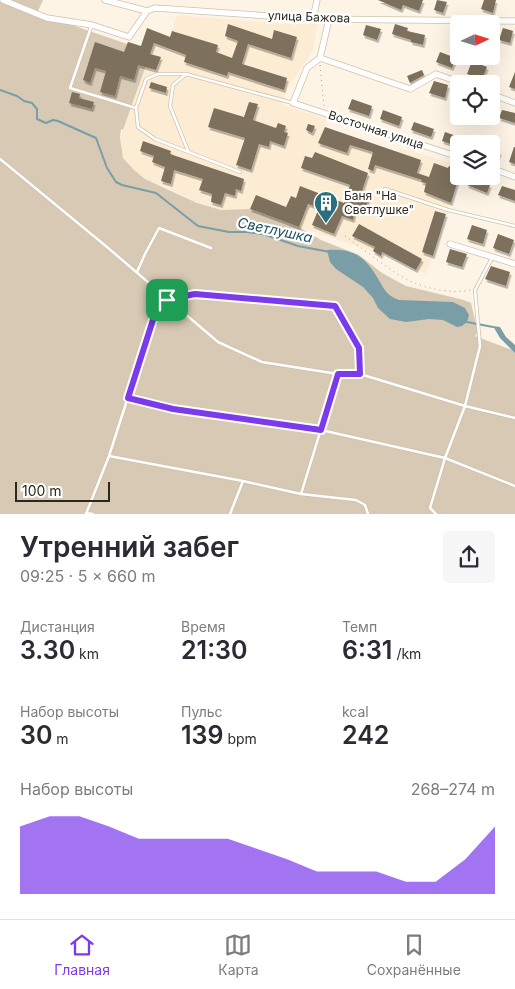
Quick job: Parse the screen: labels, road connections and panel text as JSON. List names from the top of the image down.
{
  "streets": {
    "street": ["улица Бажова", "Восточная улица"]
  },
  "water": ["Светлушка"],
  "places": {
    "building": ["Баня \"На Светлушке\""]
  },
  "scale_bar": "100 m",
  "north": "right",
  "page": {
    "scale": "100 m",
    "heading": ["Утренний забег", "09:25 · 5 × 660 m"],
    "stats": [
      ["Дистанция", "3.30 km"],
      ["Время", "21:30"],
      ["Темп", "6:31 /km"],
      ["Набор высоты", "30 m"],
      ["Пульс", "139 bpm"],
      ["kcal", "242"]
    ],
    "chart": ["Набор высоты", "268–274 m"],
    "tabs": ["Главная", "Карта", "Сохранённые"]
  }
}
